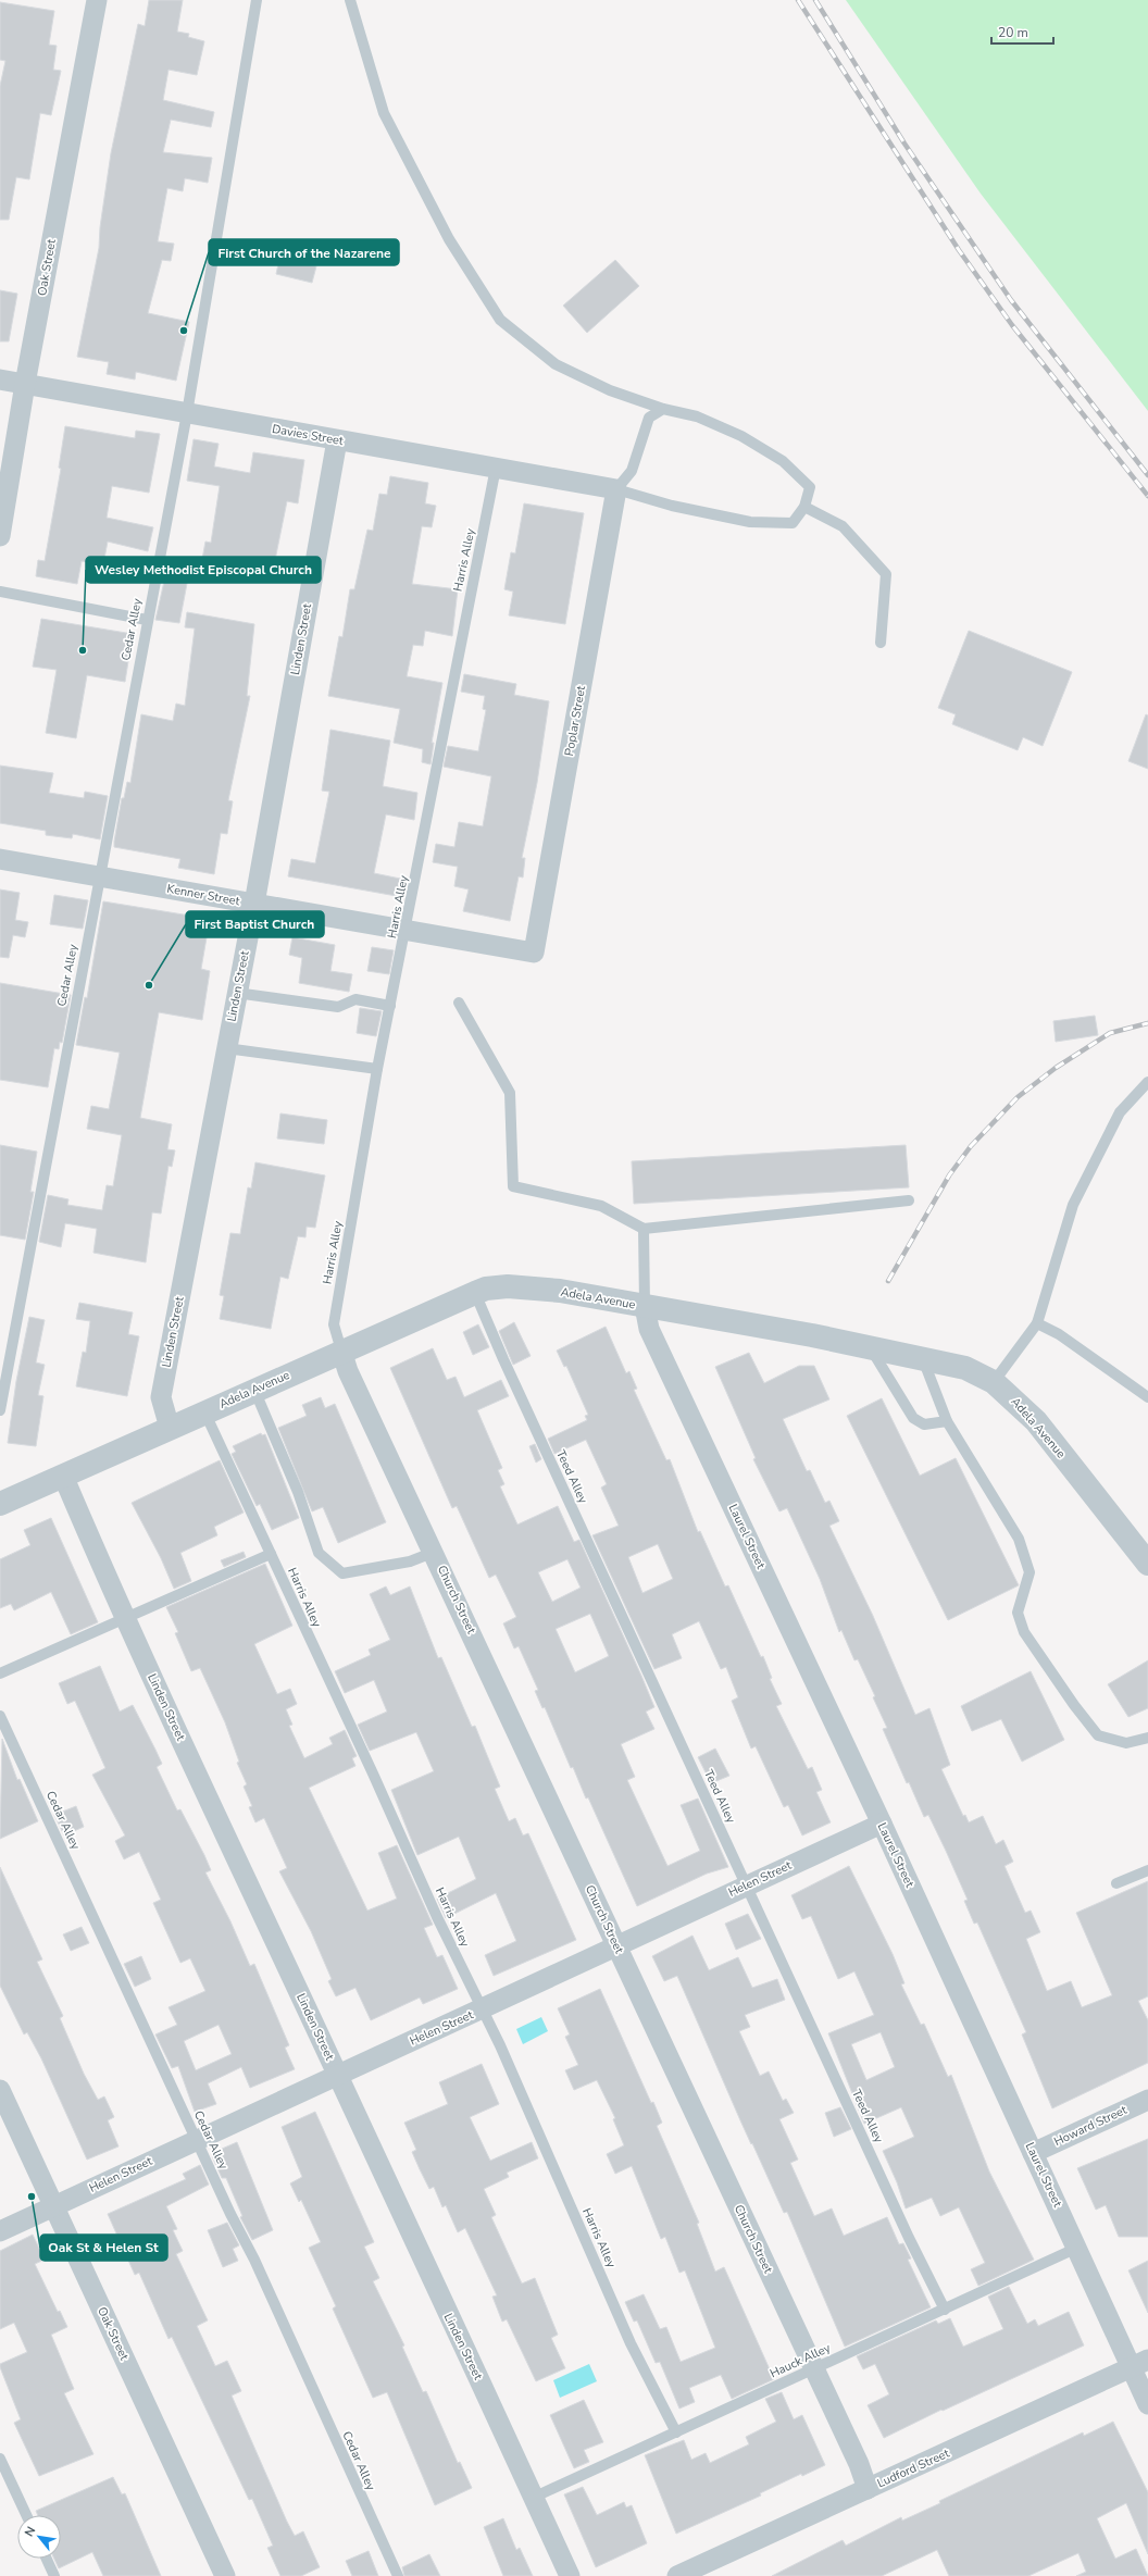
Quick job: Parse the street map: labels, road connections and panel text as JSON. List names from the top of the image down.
{
  "streets": {
    "street": [
      "Oak Street",
      "Davies Street",
      "Linden Street",
      "Poplar Street",
      "Kenner Street",
      "Adela Avenue",
      "Laurel Street",
      "Church Street",
      "Helen Street",
      "Howard Street",
      "Ludford Street"
    ],
    "lane": [
      "Harris Alley",
      "Cedar Alley",
      "Teed Alley",
      "Hauck Alley"
    ]
  },
  "crossings": [
    ["Oak Street", "Davies Street"],
    ["Oak Street", "Helen Street"],
    ["Davies Street", "Harris Alley"],
    ["Davies Street", "Cedar Alley"],
    ["Davies Street", "Linden Street"],
    ["Davies Street", "Poplar Street"],
    ["Harris Alley", "Kenner Street"],
    ["Harris Alley", "Adela Avenue"],
    ["Harris Alley", "Church Street"],
    ["Harris Alley", "Helen Street"],
    ["Harris Alley", "Hauck Alley"],
    ["Cedar Alley", "Kenner Street"],
    ["Cedar Alley", "Helen Street"],
    ["Linden Street", "Kenner Street"],
    ["Linden Street", "Adela Avenue"],
    ["Linden Street", "Helen Street"],
    ["Linden Street", "Hauck Alley"],
    ["Poplar Street", "Kenner Street"],
    ["Adela Avenue", "Teed Alley"],
    ["Adela Avenue", "Laurel Street"],
    ["Adela Avenue", "Church Street"],
    ["Teed Alley", "Helen Street"],
    ["Teed Alley", "Hauck Alley"],
    ["Laurel Street", "Helen Street"],
    ["Laurel Street", "Howard Street"],
    ["Laurel Street", "Hauck Alley"],
    ["Laurel Street", "Ludford Street"],
    ["Church Street", "Helen Street"],
    ["Church Street", "Hauck Alley"],
    ["Church Street", "Ludford Street"]
  ],
  "places": [
    "First Church of the Nazarene",
    "Wesley Methodist Episcopal Church",
    "First Baptist Church",
    "Oak St & Helen St"
  ],
  "scale_bar": "20 m",
  "north": "top left"
}
